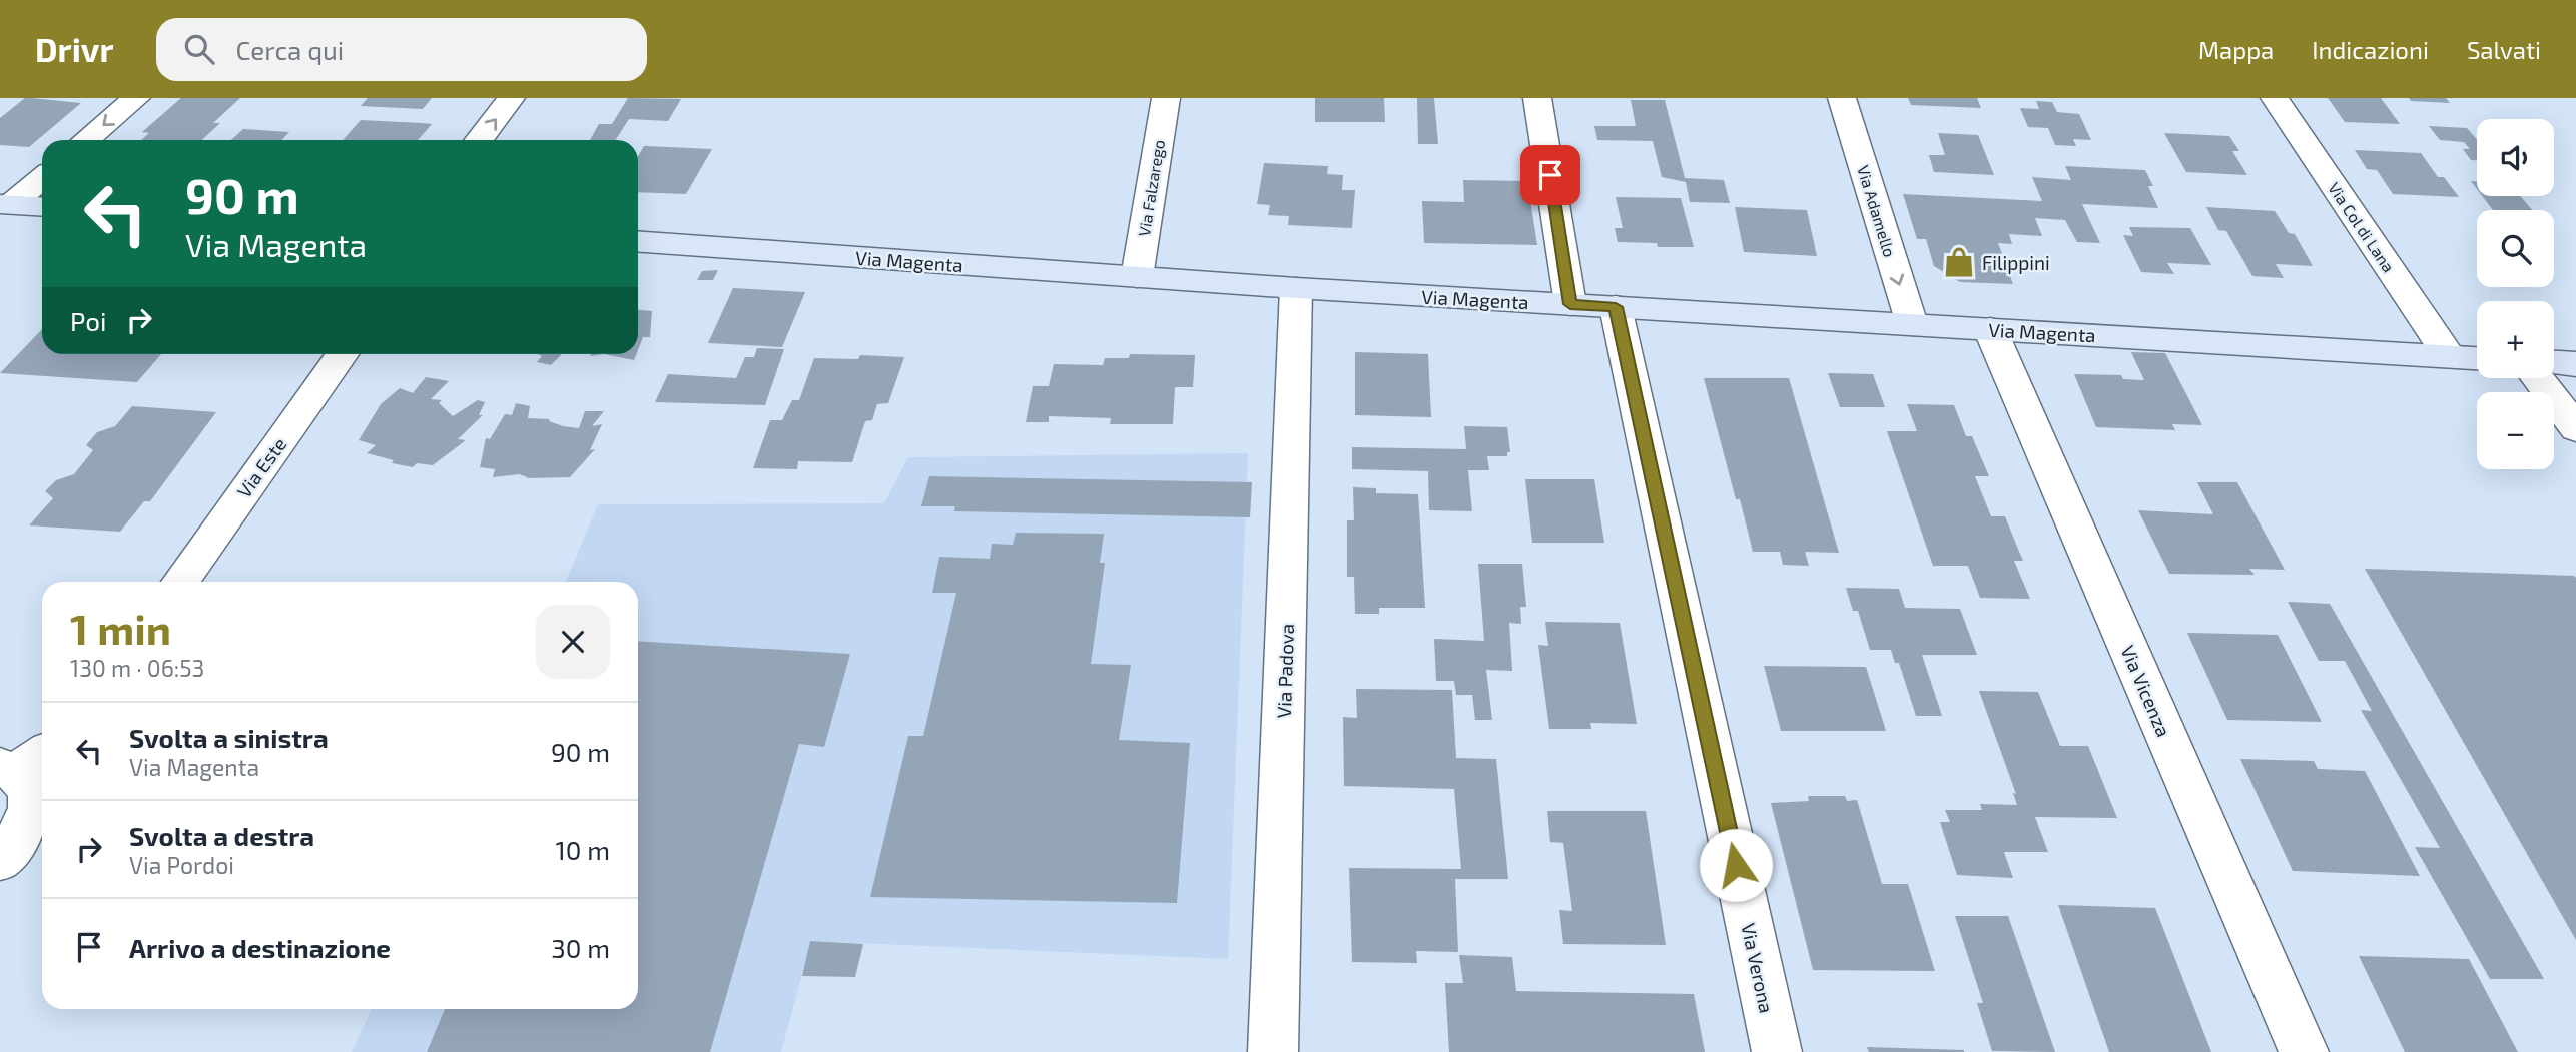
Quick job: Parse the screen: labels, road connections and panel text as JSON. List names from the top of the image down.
{
  "streets": {
    "street": [
      "Via Falzarego",
      "Via Adamello",
      "Via Col di Lana",
      "Via Magenta",
      "Via Este",
      "Via Padova",
      "Via Vicenza",
      "Via Verona"
    ]
  },
  "crossings": [
    ["Via Falzarego", "Via Magenta"],
    ["Via Adamello", "Via Magenta"],
    ["Via Col di Lana", "Via Magenta"],
    ["Via Magenta", "Via Padova"],
    ["Via Magenta", "Via Vicenza"],
    ["Via Magenta", "Via Verona"]
  ],
  "places": {
    "shop": ["Filippini"]
  },
  "page": {
    "header": "Drivr",
    "search": "Cerca qui",
    "nav": ["Mappa", "Indicazioni", "Salvati"],
    "map_buttons": ["+", "−"],
    "turn": ["90 m", "Via Magenta"],
    "then": "Poi",
    "heading": ["1 min", "130 m · 06:53"],
    "list": [
      {
        "name": "Svolta a sinistra",
        "note": "Via Magenta",
        "value": "90 m"
      },
      {
        "name": "Svolta a destra",
        "note": "Via Pordoi",
        "value": "10 m"
      },
      {
        "name": "Arrivo a destinazione",
        "value": "30 m"
      }
    ]
  }
}
